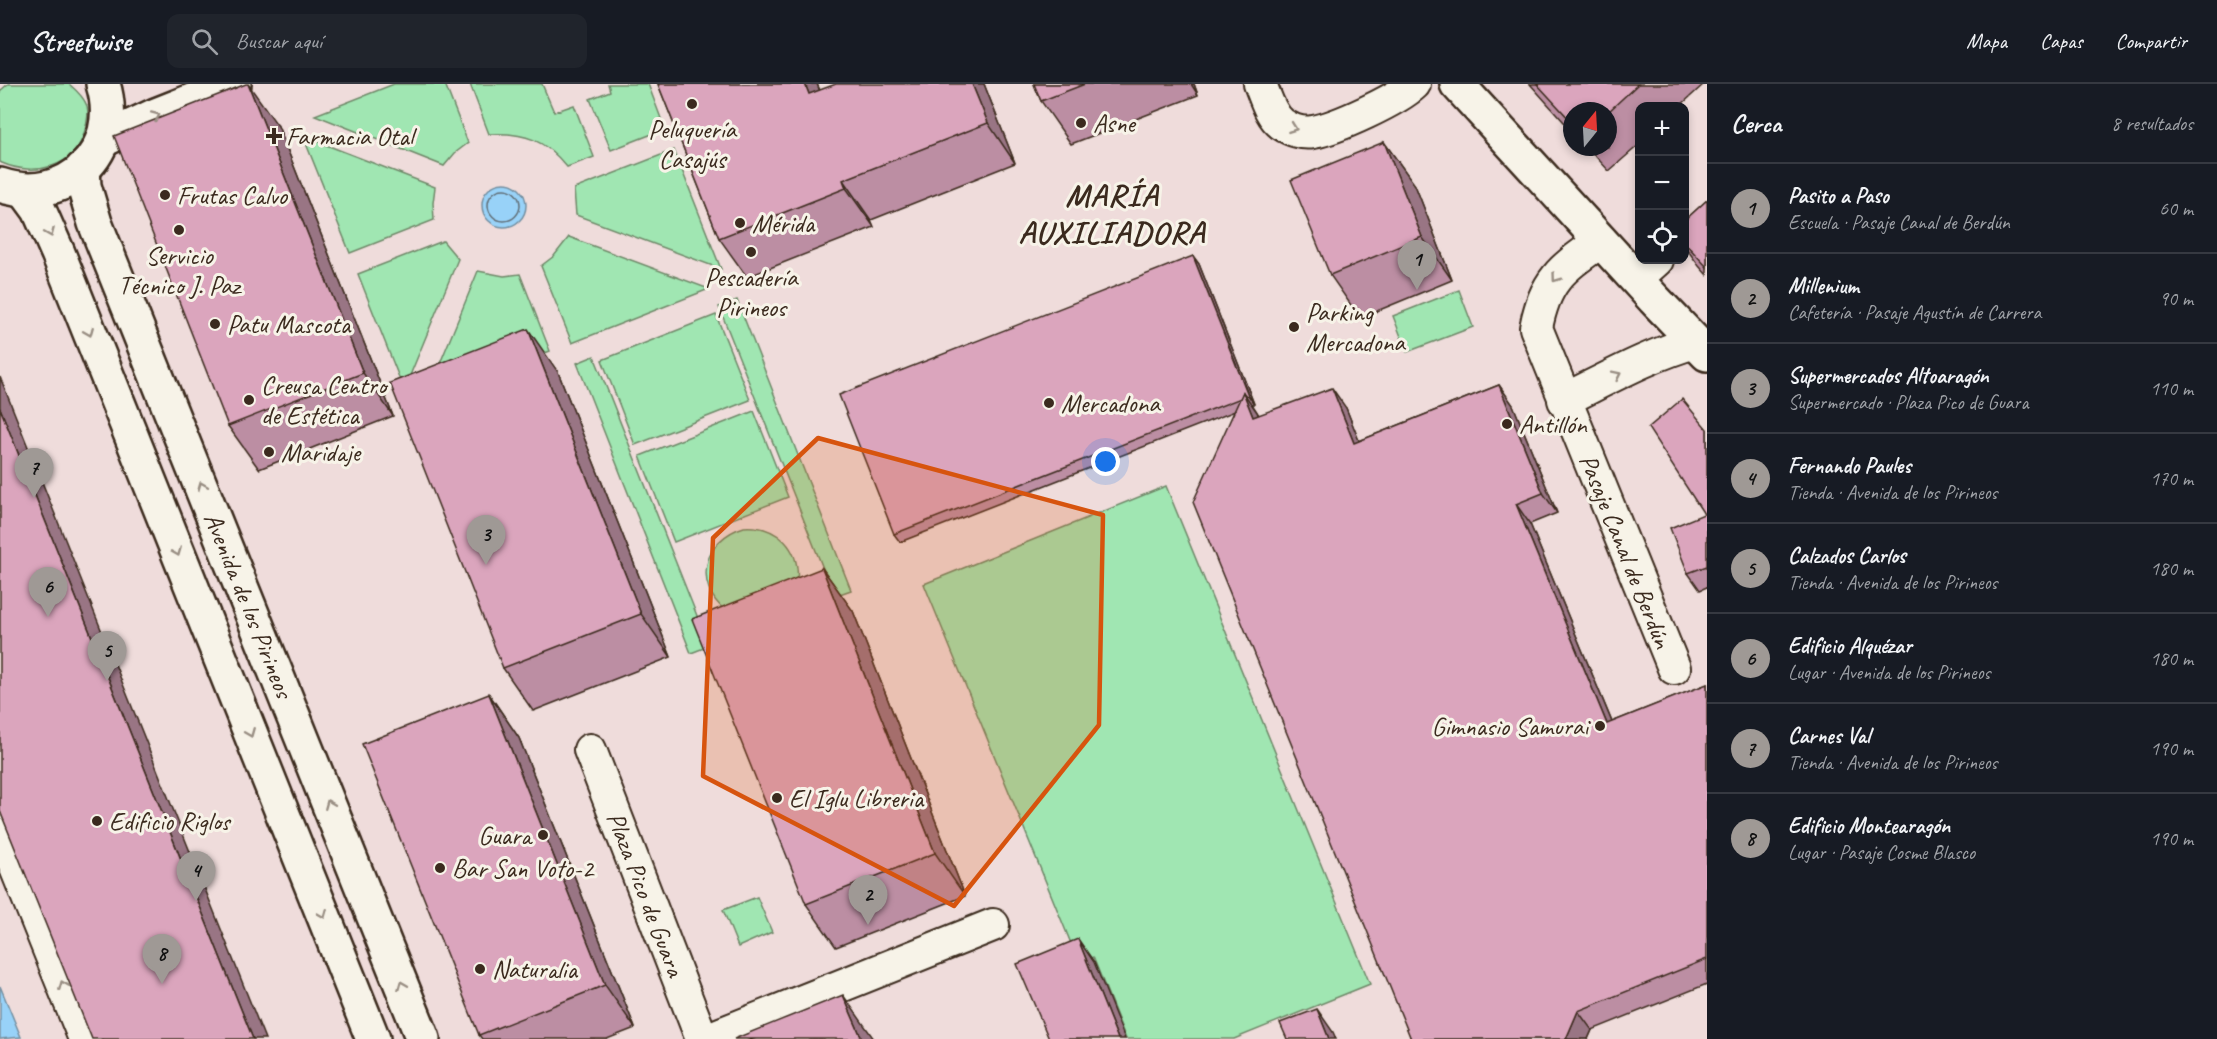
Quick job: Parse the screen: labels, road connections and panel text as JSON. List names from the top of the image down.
{
  "streets": {
    "street": ["Pasaje Canal de Berdún", "Avenida de los Pirineos", "Plaza Pico de Guara"]
  },
  "districts": ["MARÍA AUXILIADORA"],
  "places": {
    "other": [
      "Peluquería Casajús",
      "Asne",
      "Frutas Calvo",
      "Mérida",
      "Servicio Técnico J. Paz",
      "Pescadería Pirineos",
      "Patu Mascota",
      "Parking Mercadona",
      "Creusa Centro de Estética",
      "Mercadona",
      "Antillón",
      "Maridaje",
      "Gimnasio Samurai",
      "El Iglu Libreria",
      "Edificio Riglos",
      "Guara",
      "Bar San Voto-2",
      "Naturalia"
    ],
    "health": ["Farmacia Otal"]
  },
  "north": "top",
  "page": {
    "header": "Streetwise",
    "search": "Buscar aquí",
    "nav": ["Mapa", "Capas", "Compartir"],
    "heading": ["Cerca", "8 resultados"],
    "map_buttons": ["+", "−"],
    "list": [
      {
        "mark": "1",
        "name": "Pasito a Paso",
        "note": "Escuela · Pasaje Canal de Berdún",
        "value": "60 m"
      },
      {
        "mark": "2",
        "name": "Millenium",
        "note": "Cafetería · Pasaje Agustín de Carrera",
        "value": "90 m"
      },
      {
        "mark": "3",
        "name": "Supermercados Altoaragón",
        "note": "Supermercado · Plaza Pico de Guara",
        "value": "110 m"
      },
      {
        "mark": "4",
        "name": "Fernando Paules",
        "note": "Tienda · Avenida de los Pirineos",
        "value": "170 m"
      },
      {
        "mark": "5",
        "name": "Calzados Carlos",
        "note": "Tienda · Avenida de los Pirineos",
        "value": "180 m"
      },
      {
        "mark": "6",
        "name": "Edificio Alquézar",
        "note": "Lugar · Avenida de los Pirineos",
        "value": "180 m"
      },
      {
        "mark": "7",
        "name": "Carnes Val",
        "note": "Tienda · Avenida de los Pirineos",
        "value": "190 m"
      },
      {
        "mark": "8",
        "name": "Edificio Montearagón",
        "note": "Lugar · Pasaje Cosme Blasco",
        "value": "190 m"
      }
    ],
    "pins": [
      "1",
      "7",
      "3",
      "6",
      "5",
      "4",
      "2",
      "8"
    ]
  }
}
